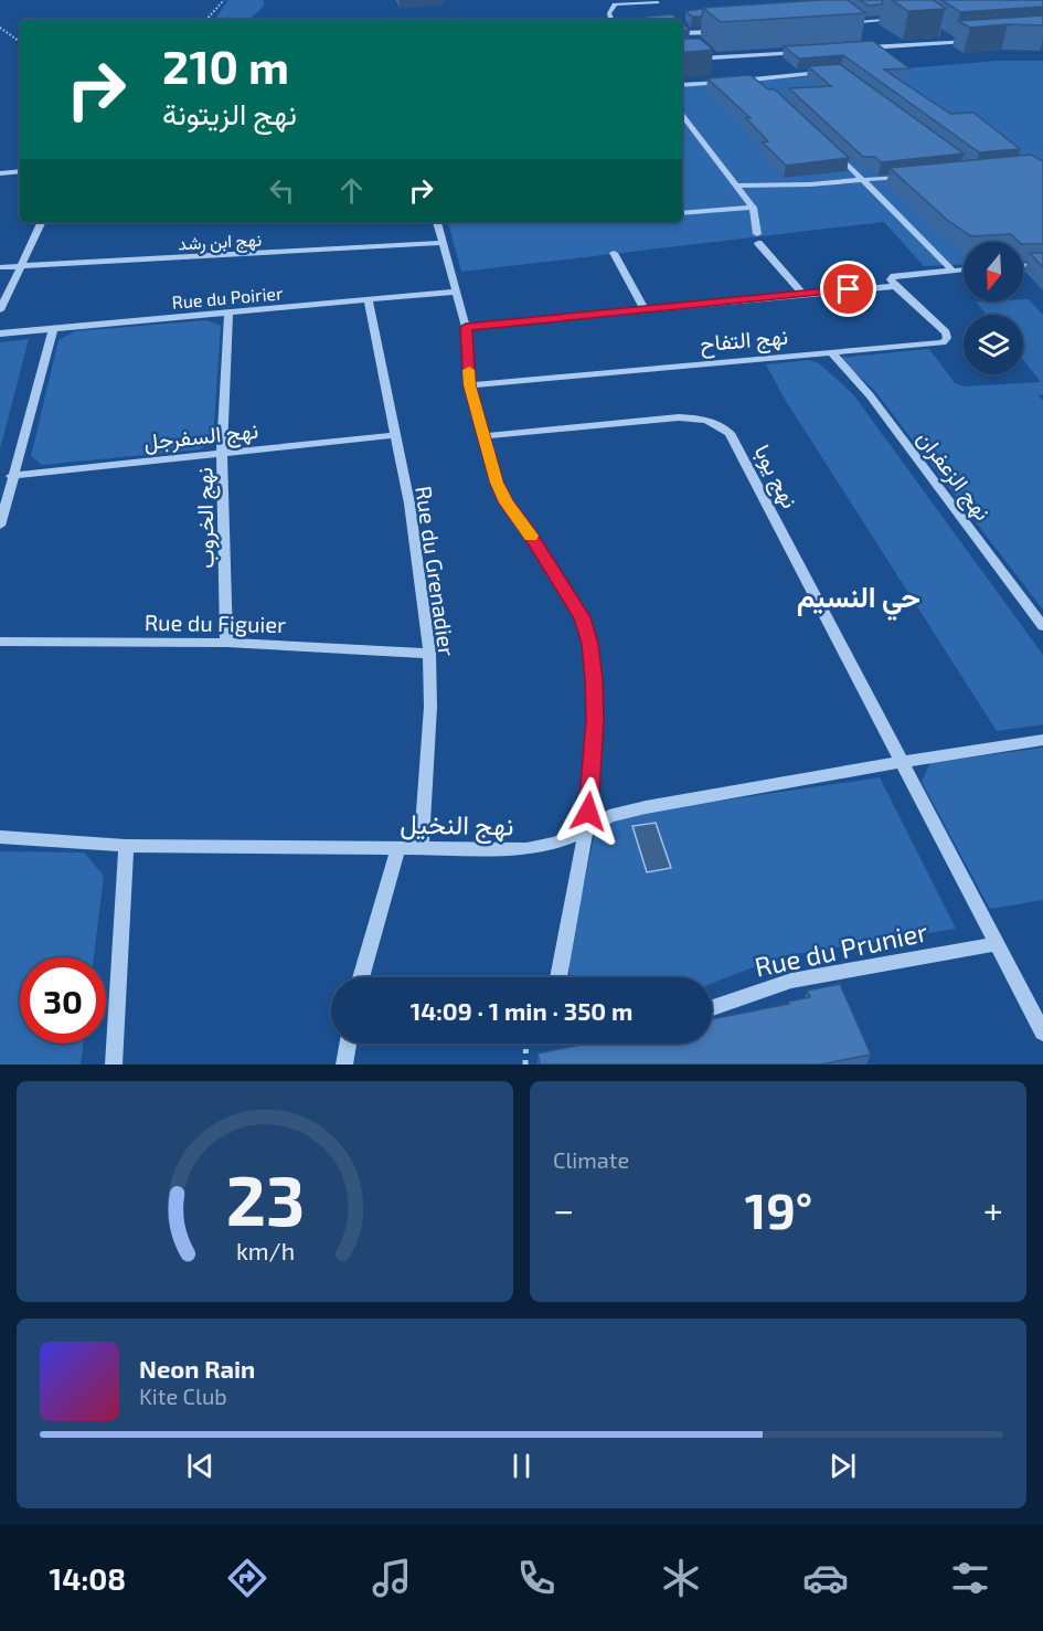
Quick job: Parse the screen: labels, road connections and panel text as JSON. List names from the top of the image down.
{
  "streets": {
    "street": [
      "نهج ابن رشد",
      "Rue du Poirier",
      "نهج التفاح",
      "نهج السفرجل",
      "نهج الزعفران",
      "نهج يوبا",
      "نهج الخروب",
      "Rue du Grenadier",
      "Rue du Figuier",
      "نهج النخيل",
      "Rue du Prunier"
    ]
  },
  "crossings": [
    ["Rue du Poirier", "نهج الخروب"],
    ["Rue du Poirier", "Rue du Grenadier"],
    ["نهج التفاح", "نهج الزعفران"],
    ["نهج السفرجل", "نهج الخروب"],
    ["نهج السفرجل", "Rue du Grenadier"],
    ["نهج يوبا", "نهج النخيل"],
    ["نهج يوبا", "Rue du Prunier"],
    ["نهج الخروب", "Rue du Figuier"],
    ["Rue du Grenadier", "Rue du Figuier"],
    ["Rue du Grenadier", "نهج النخيل"]
  ],
  "districts": ["حي النسيم"],
  "north": "bottom",
  "page": {
    "turn": ["210 m", "نهج الزيتونة"],
    "limit": "30",
    "trip": "14:09 · 1 min · 350 m",
    "tile": "Climate",
    "heat": ["−", "19°", "+"],
    "song": ["Neon Rain", "Kite Club"],
    "tabs": "14:08",
    "gauge": ["23", "km/h"]
  }
}
